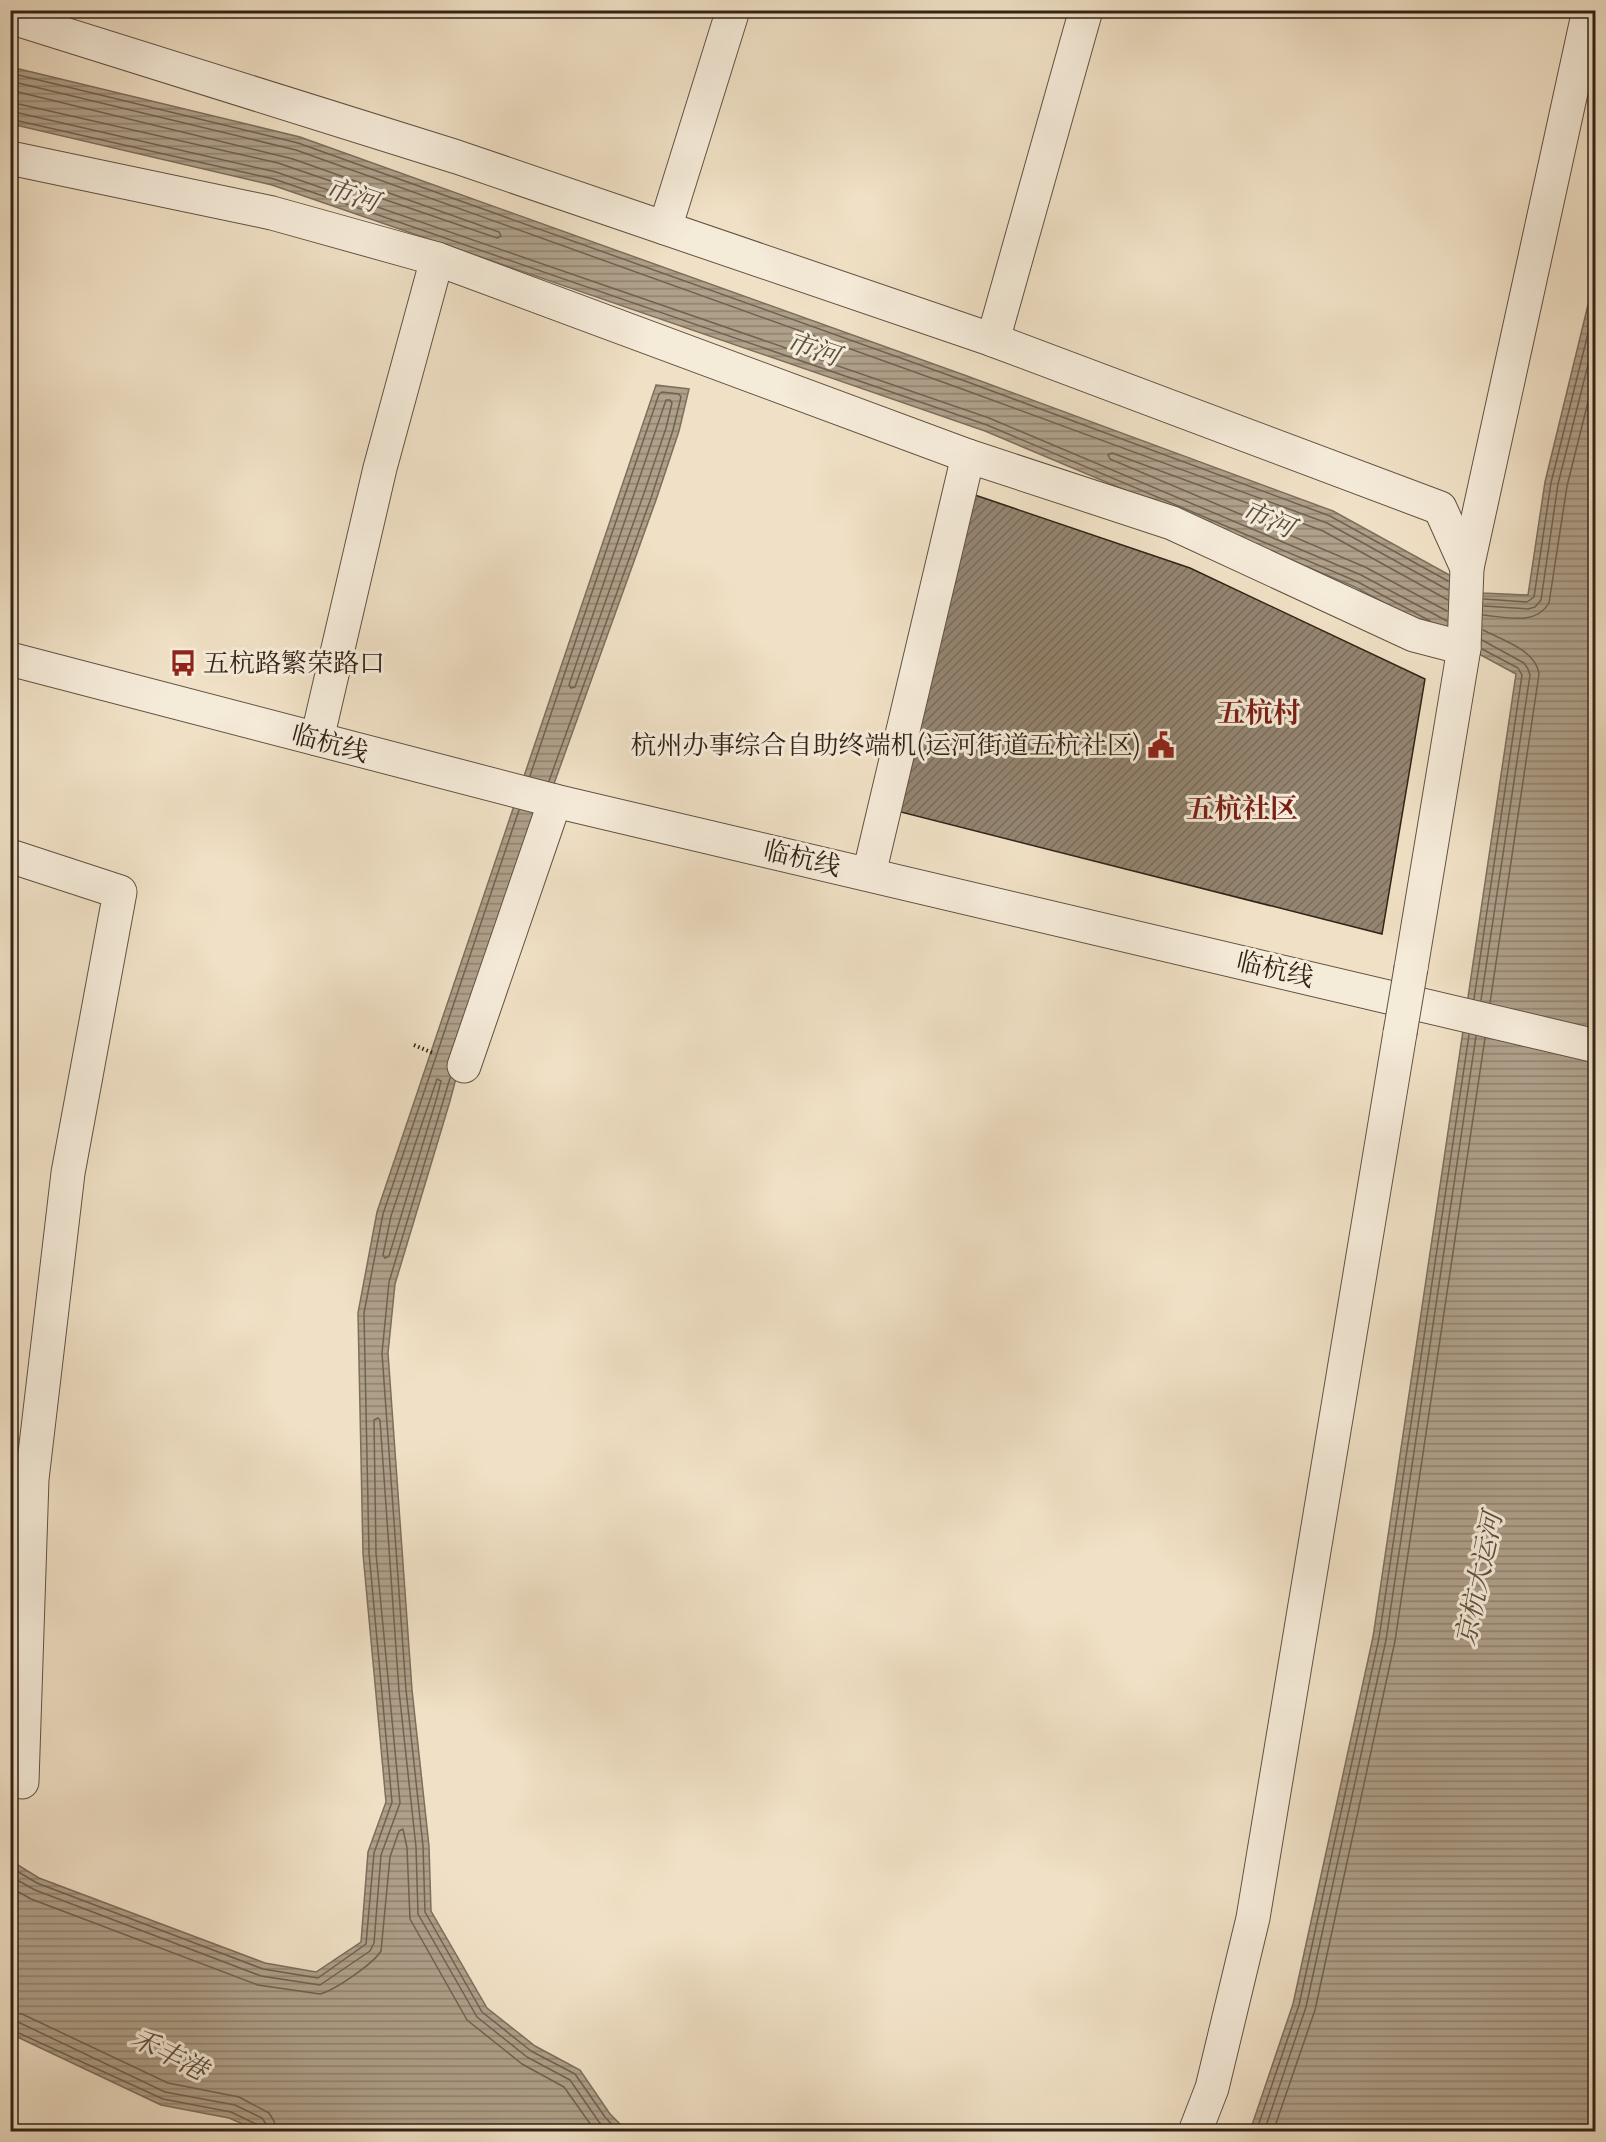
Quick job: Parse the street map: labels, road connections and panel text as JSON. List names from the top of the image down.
{
  "streets": {
    "street": ["临杭线"]
  },
  "districts": ["五杭村", "五杭社区"],
  "water": ["市河", "京杭大运河", "禾丰港"],
  "places": {
    "bus stop": ["五杭路繁荣路口"],
    "public building": ["杭州办事综合自助终端机(运河街道五杭社区)"]
  }
}
